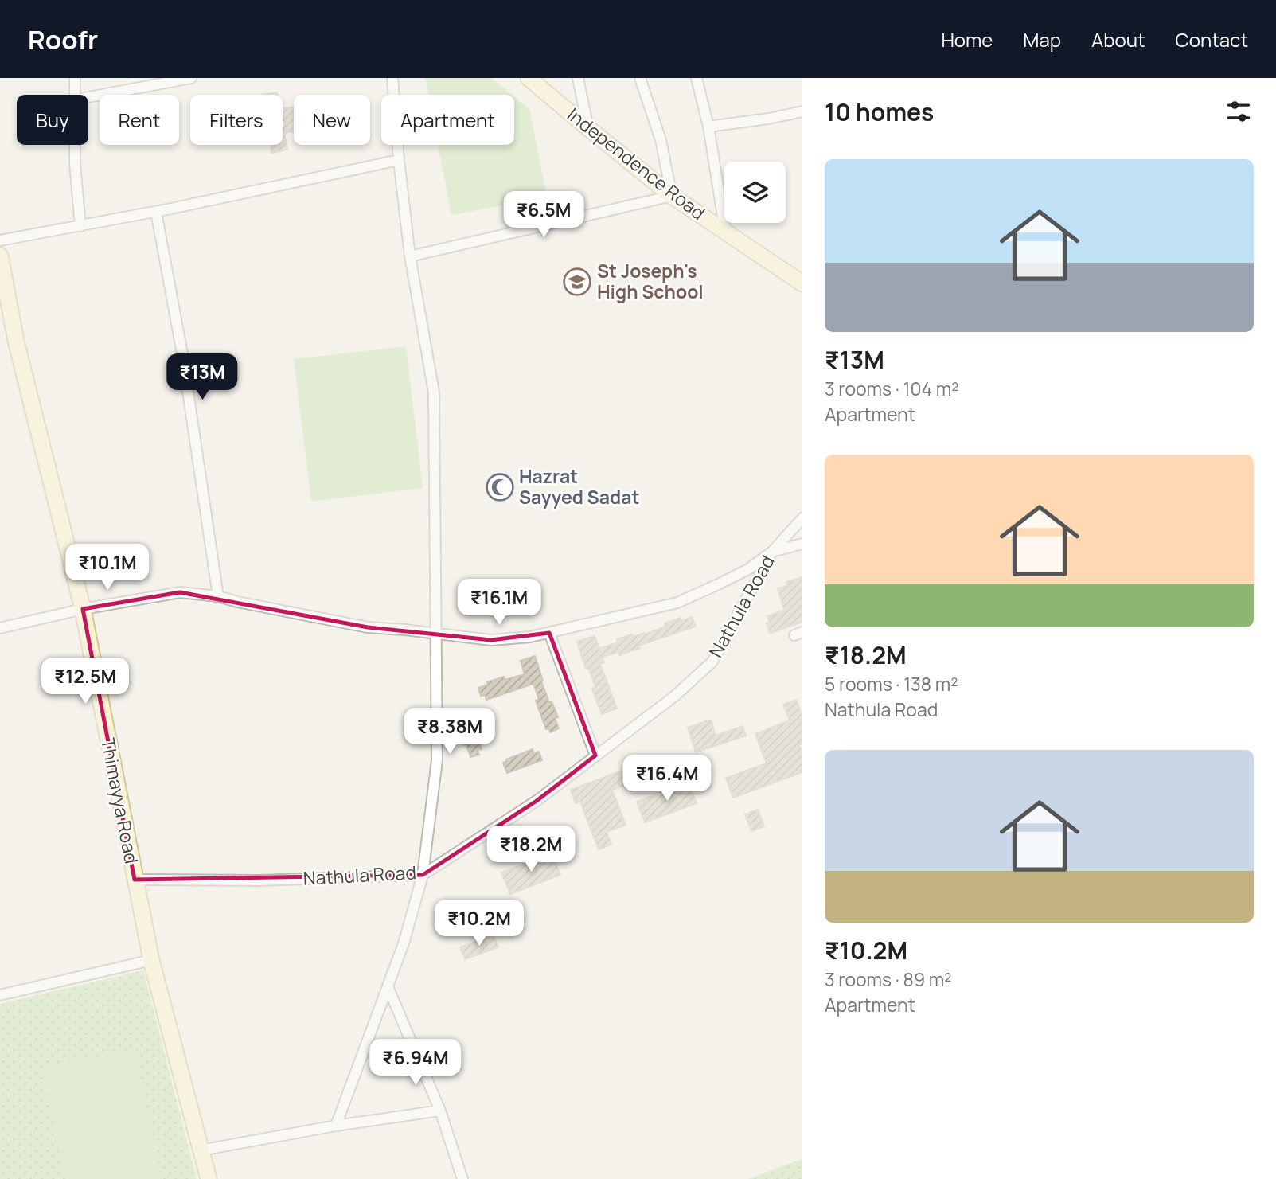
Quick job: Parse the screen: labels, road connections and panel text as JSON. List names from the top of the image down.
{
  "streets": {
    "street": ["Independence Road", "Nathula Road", "Thimayya Road"]
  },
  "crossings": [
    ["Nathula Road", "Thimayya Road"]
  ],
  "places": {
    "school or university": ["St Joseph's High School"],
    "mosque": ["Hazrat Sayyed Sadat"]
  },
  "page": {
    "header": "Roofr",
    "nav": [
      "Home",
      "Map",
      "About",
      "Contact"
    ],
    "heading": "10 homes",
    "chip": [
      "Buy",
      "Rent",
      "Filters",
      "New",
      "Apartment"
    ],
    "list": [
      {
        "name": "₹13M",
        "note": "3 rooms · 104 m² · Apartment"
      },
      {
        "name": "₹18.2M",
        "note": "5 rooms · 138 m² · Nathula Road"
      },
      {
        "name": "₹10.2M",
        "note": "3 rooms · 89 m² · Apartment"
      }
    ],
    "price": [
      "₹6.5M",
      "₹13M",
      "₹10.1M",
      "₹16.1M",
      "₹12.5M",
      "₹8.38M",
      "₹16.4M",
      "₹18.2M",
      "₹10.2M",
      "₹6.94M"
    ]
  }
}
